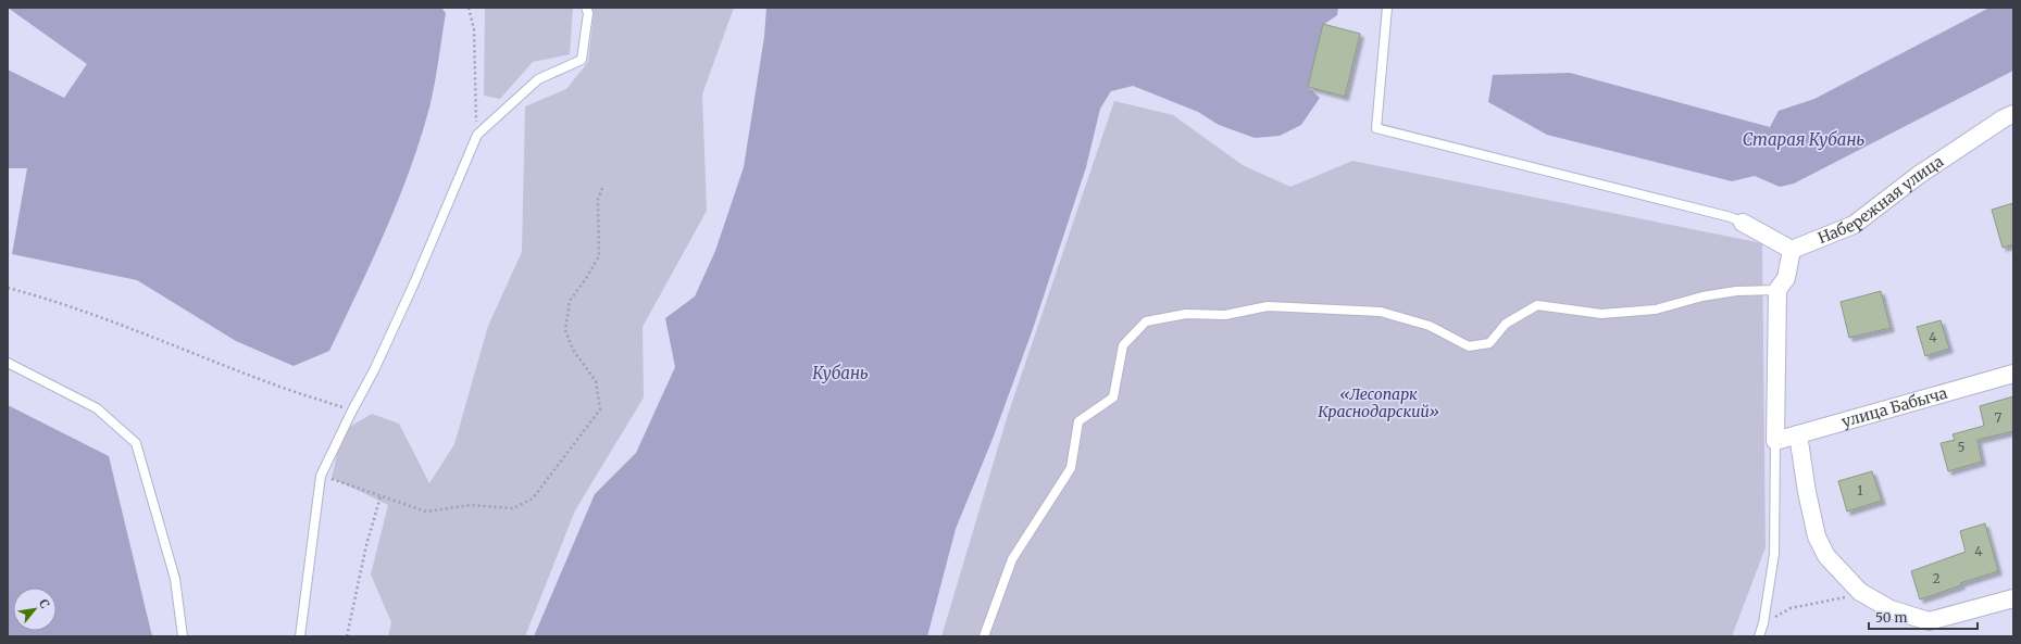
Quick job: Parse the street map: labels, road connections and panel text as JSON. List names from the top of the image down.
{
  "streets": {
    "street": ["Набережная улица", "улица Бабыча"]
  },
  "water": ["Старая Кубань", "Кубань"],
  "parks": ["«Лесопарк Краснодарский»"],
  "house_numbers": [
    "4",
    "7",
    "5",
    "1",
    "4",
    "2"
  ],
  "scale_bar": "50 m",
  "north": "top right"
}
